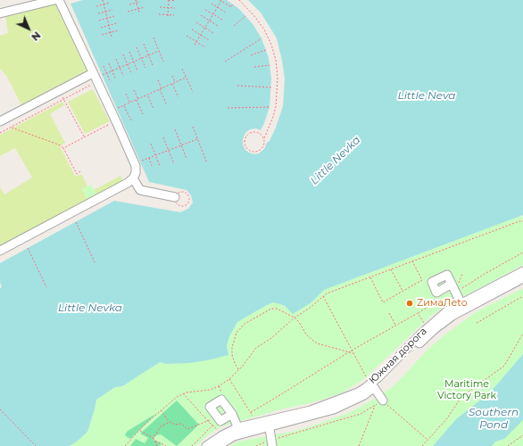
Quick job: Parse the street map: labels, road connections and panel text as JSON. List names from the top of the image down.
{
  "streets": {
    "street": ["Южная дорога"]
  },
  "water": ["Little Neva", "Little Nevka", "Southern Pond"],
  "parks": ["Maritime Victory Park"],
  "places": ["ZимаЛеtо"],
  "north": "bottom right"
}
